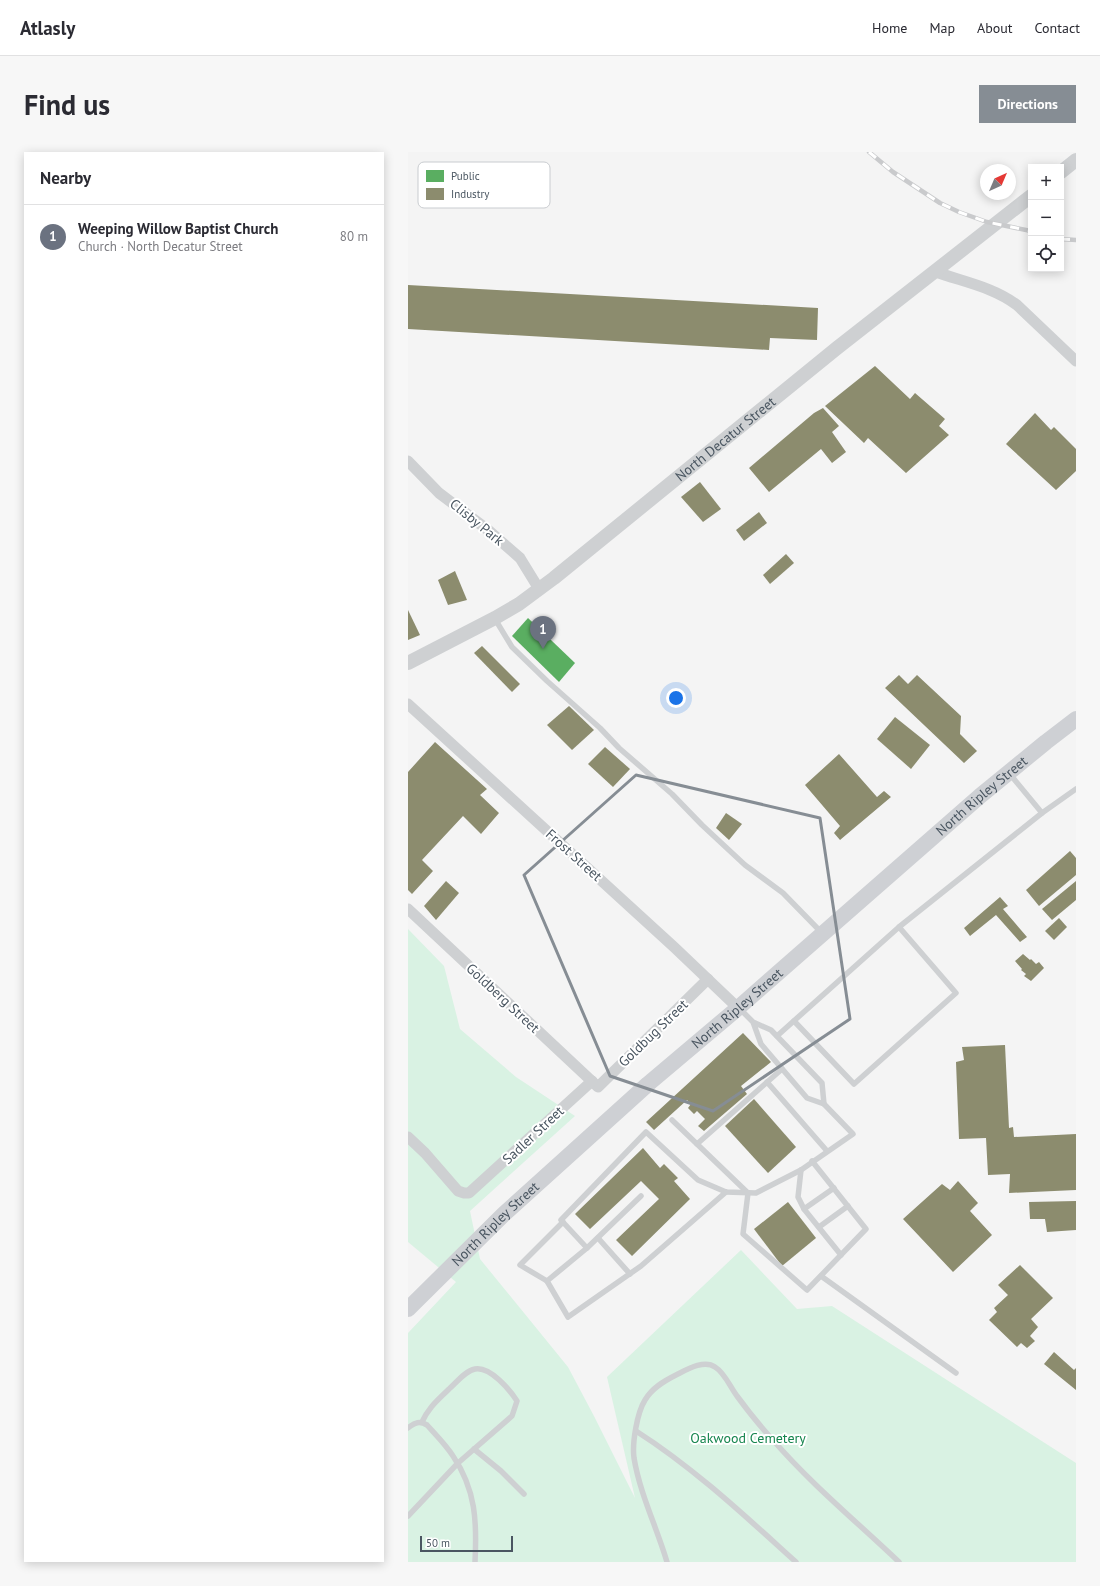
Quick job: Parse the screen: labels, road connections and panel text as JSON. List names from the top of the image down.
{
  "streets": {
    "main road": ["North Ripley Street"],
    "street": [
      "North Decatur Street",
      "Clisby Park",
      "Frost Street",
      "Goldberg Street",
      "Goldbug Street",
      "Sadler Street"
    ]
  },
  "crossings": [
    ["North Decatur Street", "Clisby Park"],
    ["North Ripley Street", "Frost Street"],
    ["Frost Street", "Goldbug Street"],
    ["Goldberg Street", "Goldbug Street"],
    ["Goldberg Street", "Sadler Street"],
    ["Goldbug Street", "Sadler Street"]
  ],
  "parks": ["Oakwood Cemetery"],
  "legend": ["Public", "Industry"],
  "scale_bar": "50 m",
  "north": "top right",
  "page": {
    "header": "Atlasly",
    "nav": [
      "Home",
      "Map",
      "About",
      "Contact"
    ],
    "buttons": "Directions",
    "title": "Find us",
    "heading": "Nearby",
    "map_buttons": ["+", "−"],
    "list": [
      {
        "mark": "1",
        "name": "Weeping Willow Baptist Church",
        "note": "Church · North Decatur Street",
        "value": "80 m"
      }
    ],
    "pins": "1",
    "scale": "50 m"
  }
}
